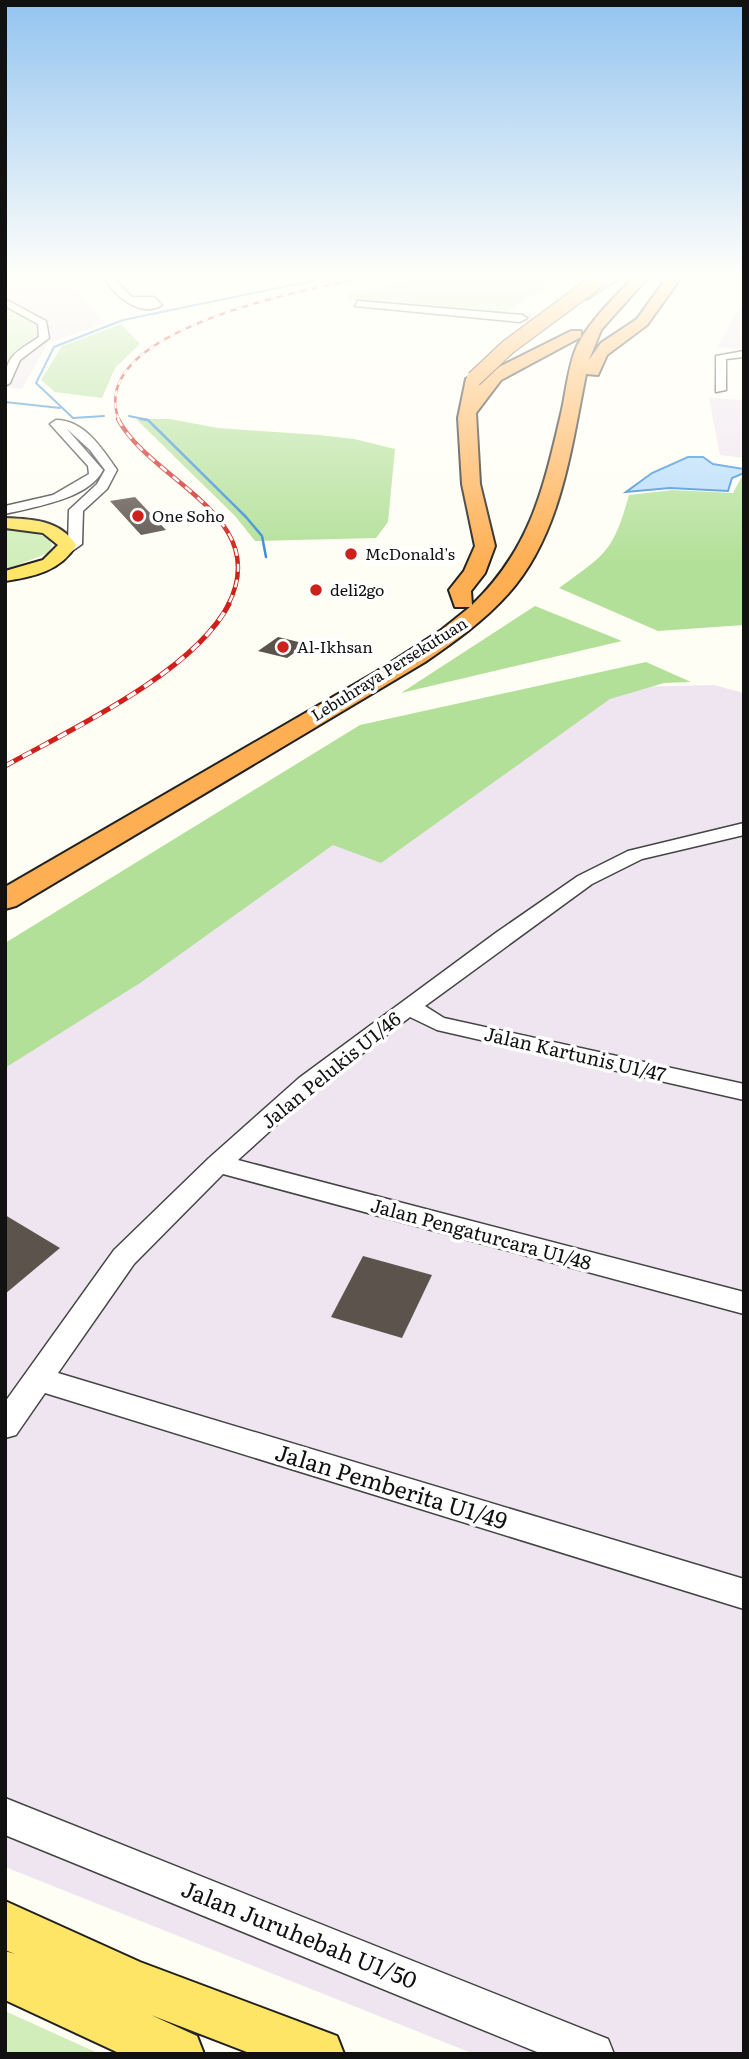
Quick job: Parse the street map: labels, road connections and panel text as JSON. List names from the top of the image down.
{
  "streets": {
    "highway": ["Lebuhraya Persekutuan"],
    "street": [
      "Jalan Kartunis U1/47",
      "Jalan Pelukis U1/46",
      "Jalan Pengaturcara U1/48",
      "Jalan Pemberita U1/49",
      "Jalan Juruhebah U1/50"
    ]
  },
  "crossings": [
    ["Jalan Kartunis U1/47", "Jalan Pelukis U1/46"],
    ["Jalan Pelukis U1/46", "Jalan Pengaturcara U1/48"],
    ["Jalan Pelukis U1/46", "Jalan Pemberita U1/49"]
  ],
  "places": [
    "One Soho",
    "McDonald's",
    "deli2go",
    "Al-Ikhsan"
  ]
}
